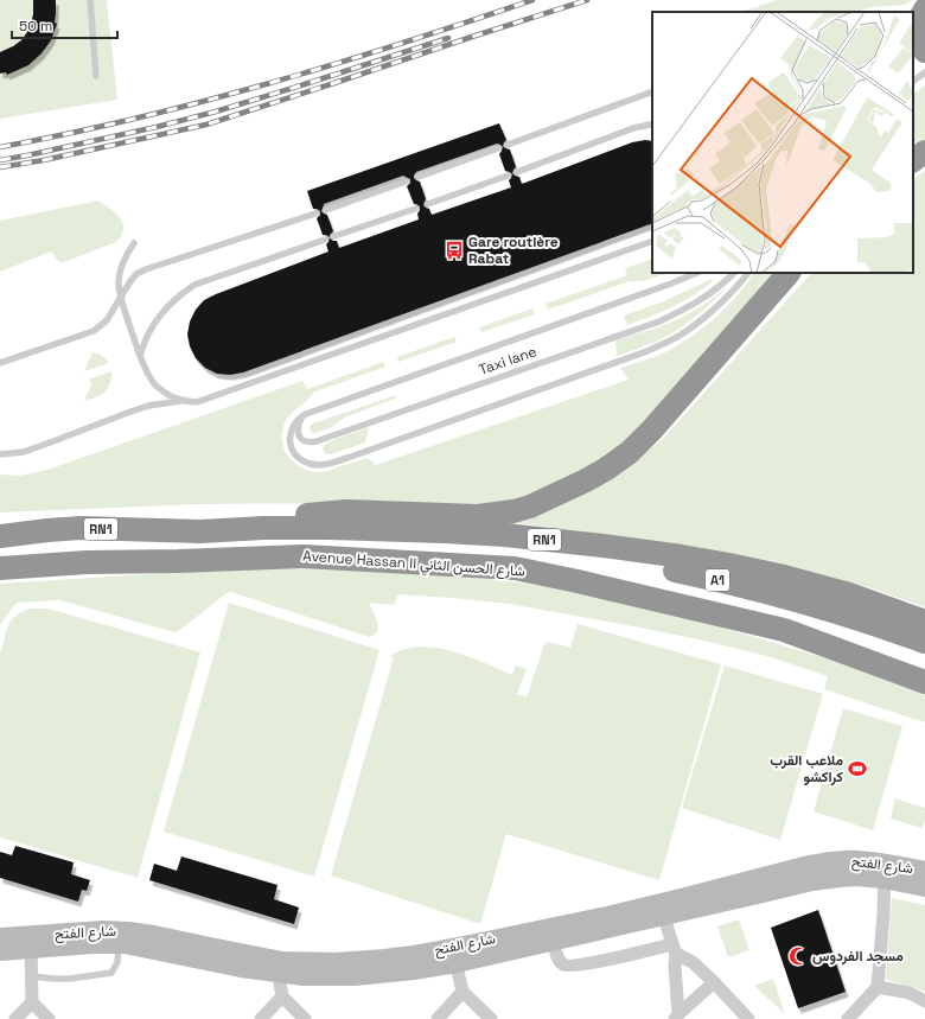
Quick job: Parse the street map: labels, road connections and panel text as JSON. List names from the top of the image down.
{
  "streets": {
    "highway": ["RN1", "Avenue Hassan II شارع الحسن الثاني", "A1"],
    "street": ["شارع الفتح"],
    "lane": ["Taxi lane"]
  },
  "crossings": [
    ["RN1", "Avenue Hassan II شارع الحسن الثاني"],
    ["Avenue Hassan II شارع الحسن الثاني", "A1"]
  ],
  "places": {
    "bus stop": ["Gare routière Rabat"],
    "sports": ["ملاعب القرب كراكشو"],
    "mosque": ["مسجد الفردوس"]
  },
  "scale_bar": "50 m"
}
